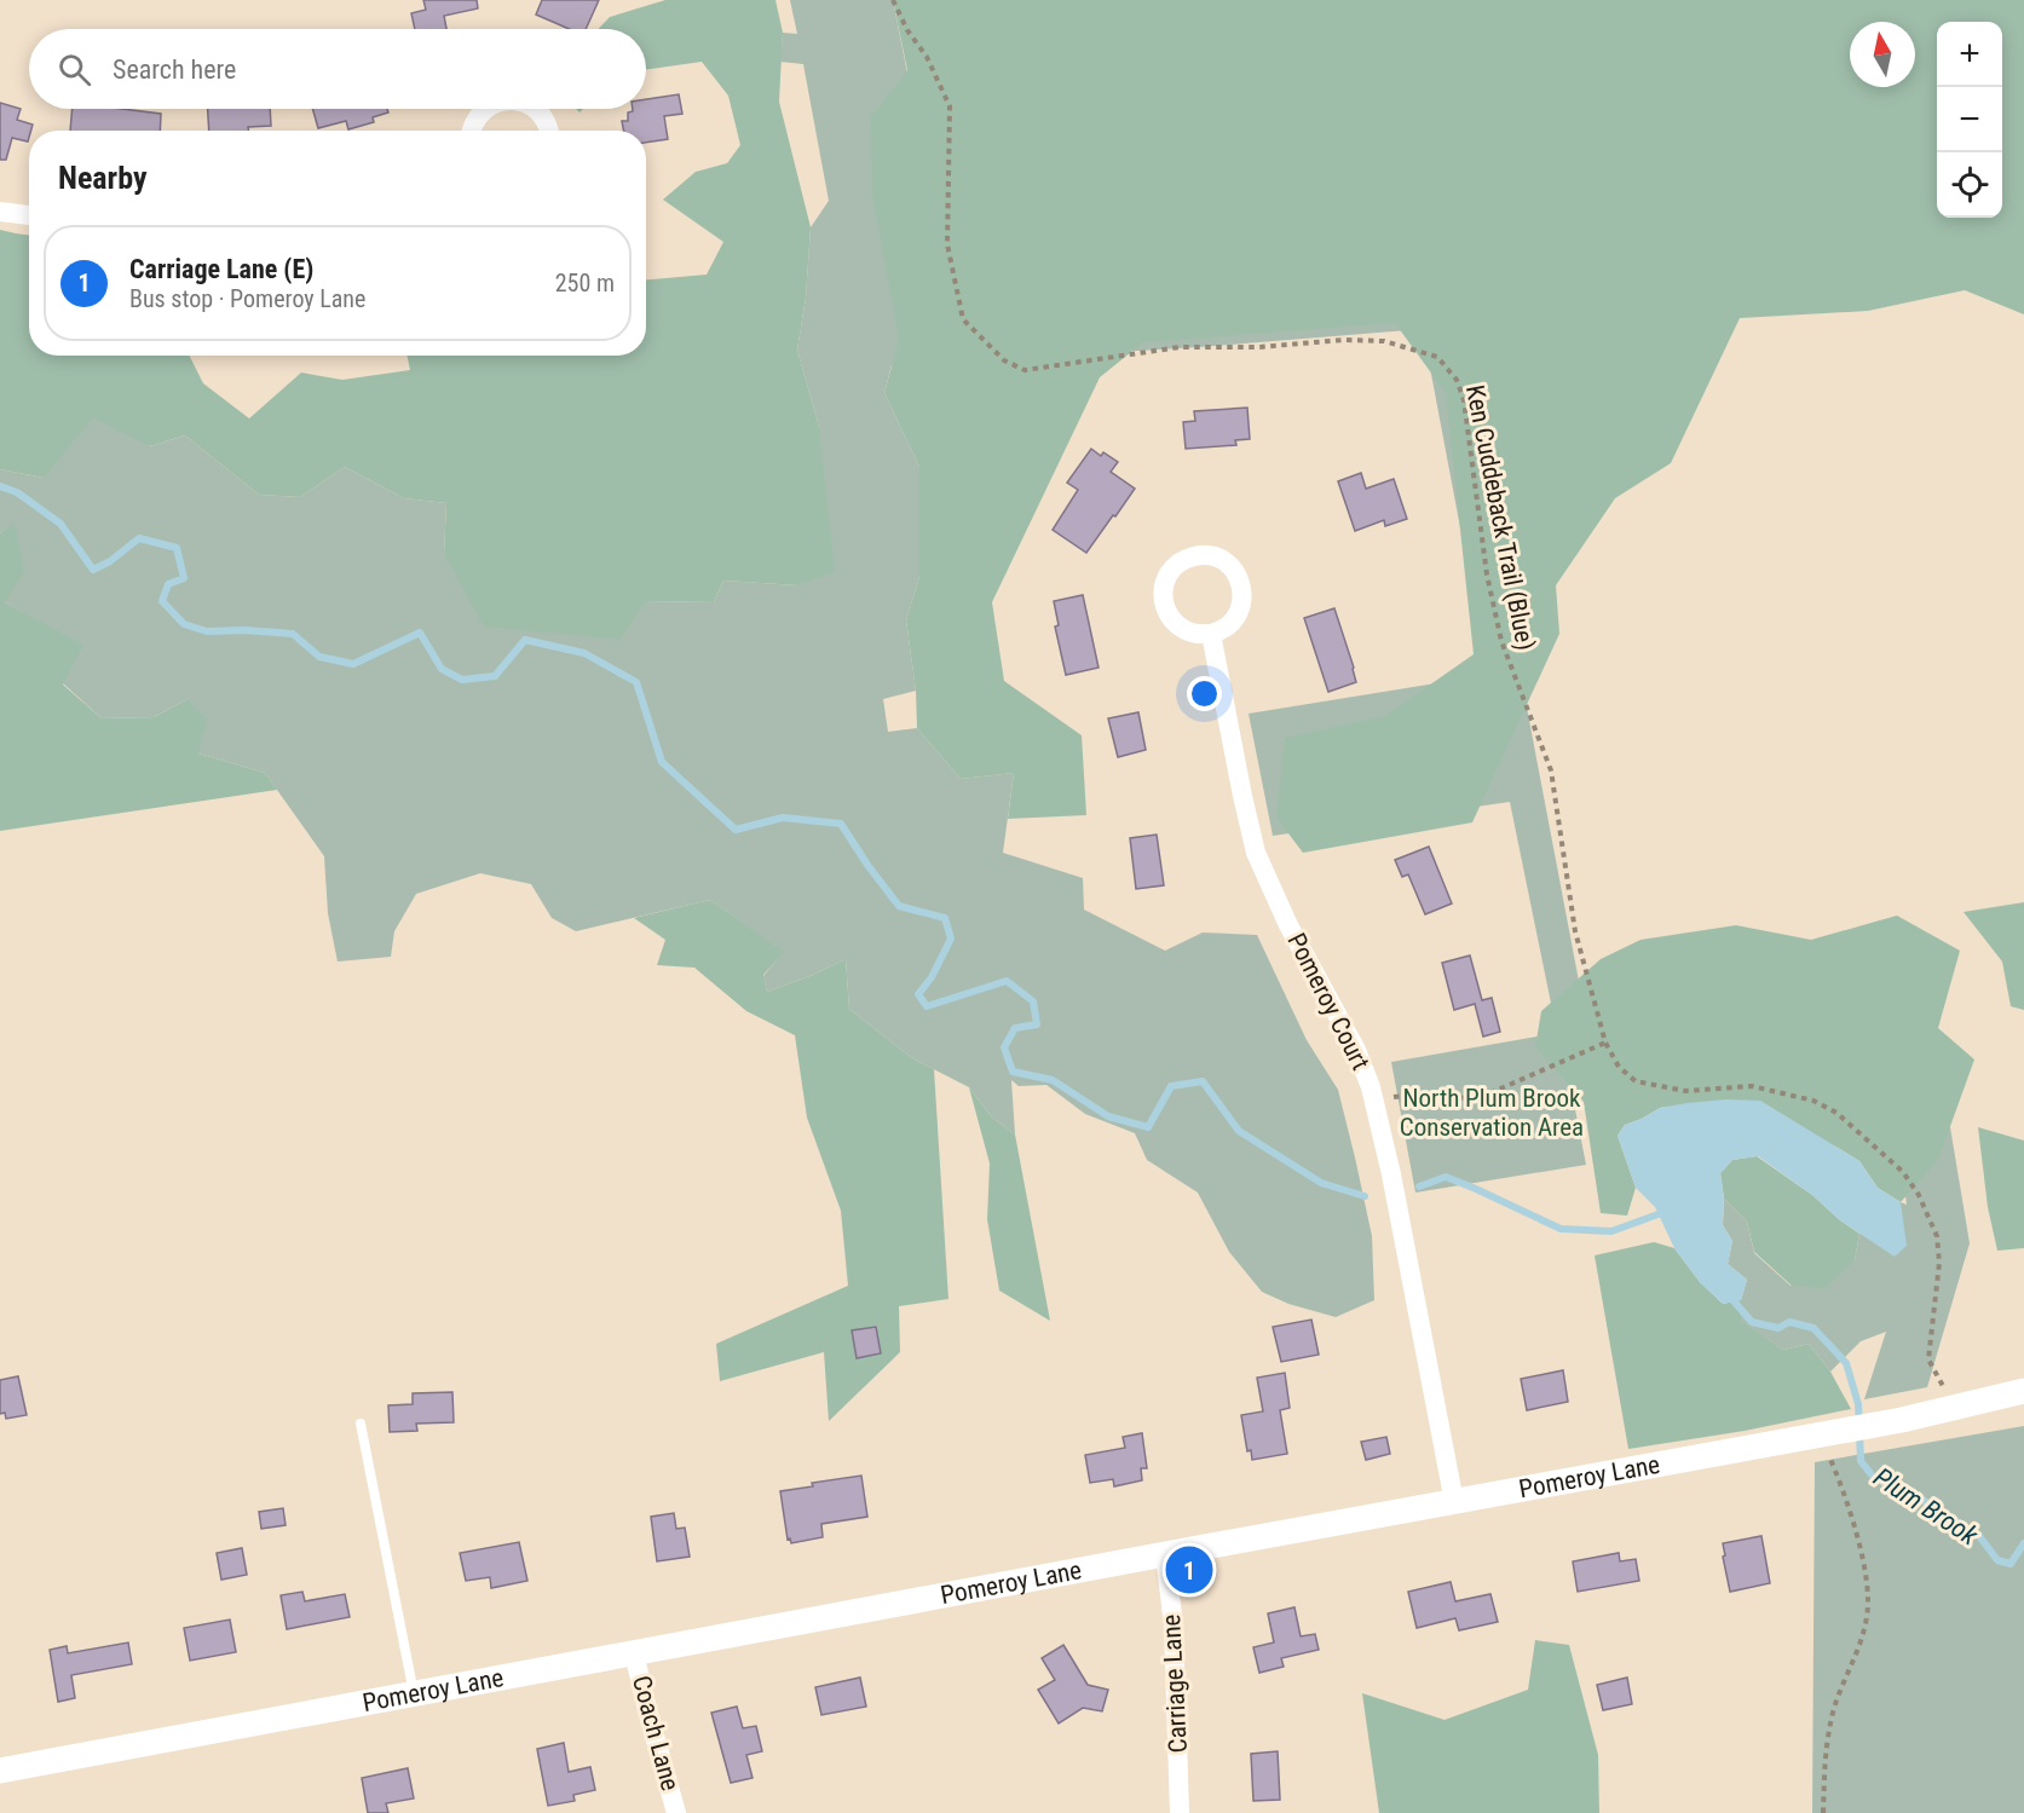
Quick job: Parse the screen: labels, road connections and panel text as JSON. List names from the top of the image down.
{
  "streets": {
    "street": [
      "Pomeroy Court",
      "Pomeroy Lane",
      "Carriage Lane",
      "Coach Lane"
    ],
    "path": ["Ken Cuddeback Trail (Blue)"]
  },
  "crossings": [
    ["Ken Cuddeback Trail (Blue)", "Pomeroy Lane"],
    ["Pomeroy Court", "Pomeroy Lane"],
    ["Pomeroy Lane", "Carriage Lane"],
    ["Pomeroy Lane", "Coach Lane"]
  ],
  "water": ["Plum Brook"],
  "parks": ["North Plum Brook Conservation Area"],
  "north": "top",
  "page": {
    "map_buttons": ["+", "−"],
    "search": "Search here",
    "heading": "Nearby",
    "list": [
      {
        "mark": "1",
        "name": "Carriage Lane (E)",
        "note": "Bus stop · Pomeroy Lane",
        "value": "250 m"
      }
    ],
    "pins": "1"
  }
}
